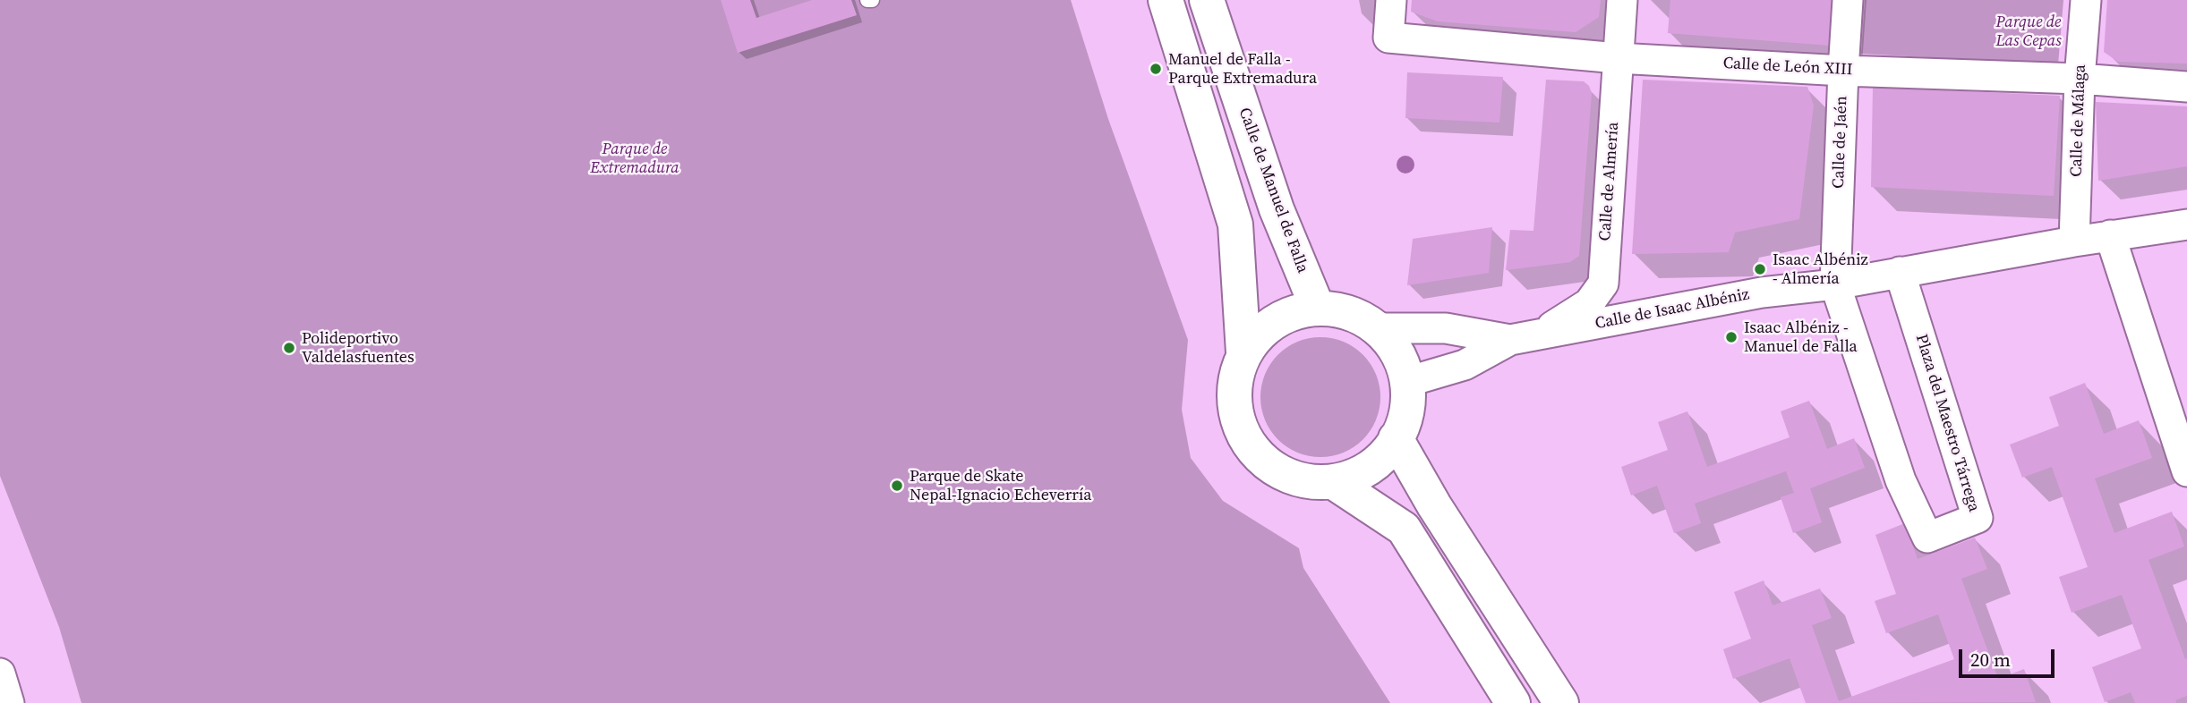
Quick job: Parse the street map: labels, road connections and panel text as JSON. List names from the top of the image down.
{
  "streets": {
    "main road": ["Calle de Manuel de Falla"],
    "street": [
      "Calle de León XIII",
      "Calle de Málaga",
      "Calle de Jaén",
      "Calle de Almería",
      "Calle de Isaac Albéniz",
      "Plaza del Maestro Tárrega"
    ]
  },
  "crossings": [
    ["Calle de León XIII", "Calle de Málaga"],
    ["Calle de León XIII", "Calle de Jaén"],
    ["Calle de León XIII", "Calle de Almería"],
    ["Calle de Málaga", "Calle de Isaac Albéniz"],
    ["Calle de Jaén", "Calle de Isaac Albéniz"],
    ["Calle de Jaén", "Plaza del Maestro Tárrega"],
    ["Calle de Almería", "Calle de Isaac Albéniz"],
    ["Calle de Manuel de Falla", "Calle de Isaac Albéniz"],
    ["Calle de Isaac Albéniz", "Plaza del Maestro Tárrega"]
  ],
  "parks": ["Parque de Las Cepas", "Parque de Extremadura"],
  "places": [
    "Manuel de Falla - Parque Extremadura",
    "Isaac Albéniz - Almería",
    "Isaac Albéniz - Manuel de Falla",
    "Polideportivo Valdelasfuentes",
    "Parque de Skate Nepal-Ignacio Echeverría"
  ],
  "scale_bar": "20 m"
}
